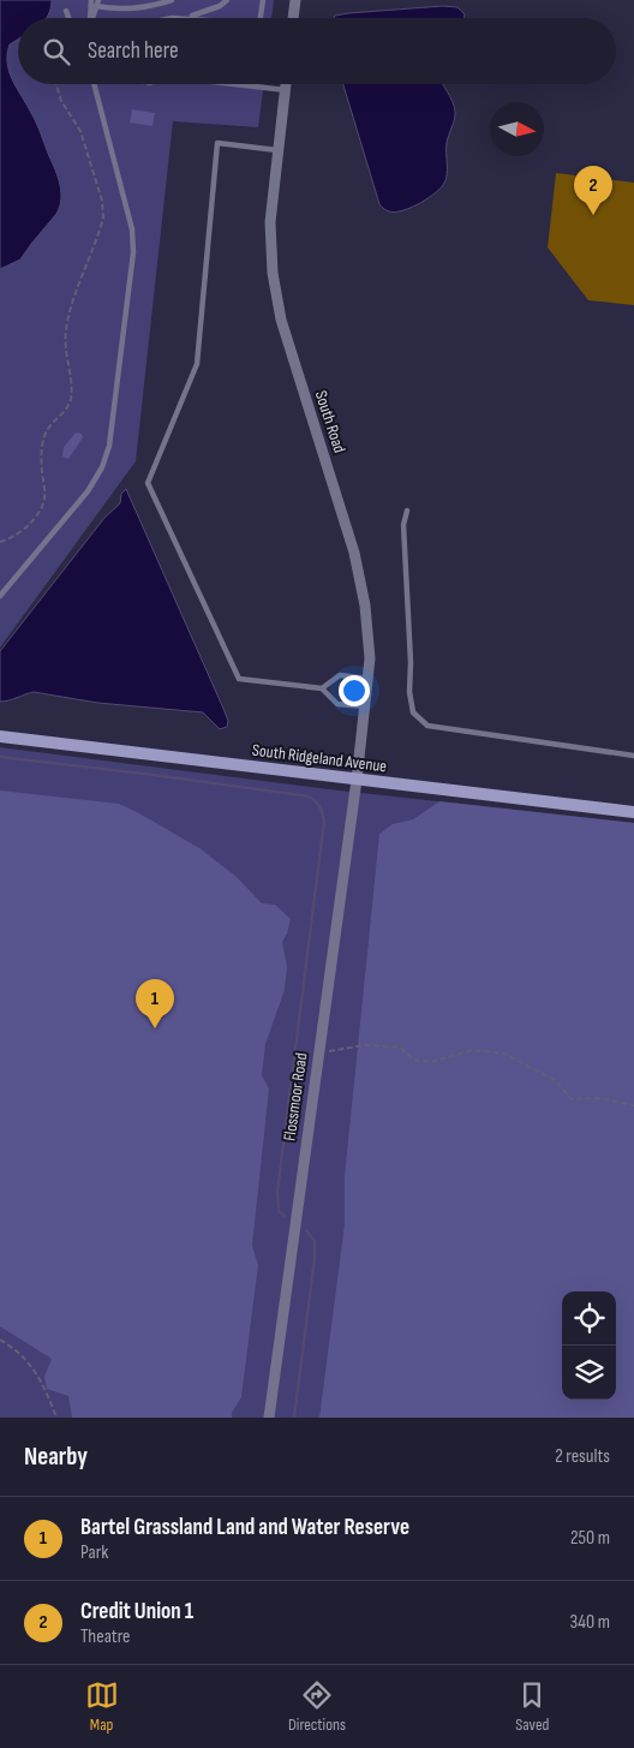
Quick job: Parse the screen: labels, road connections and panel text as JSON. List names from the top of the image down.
{
  "streets": {
    "street": ["South Road", "South Ridgeland Avenue", "Flossmoor Road"]
  },
  "crossings": [
    ["South Road", "South Ridgeland Avenue"],
    ["South Road", "Flossmoor Road"],
    ["South Ridgeland Avenue", "Flossmoor Road"]
  ],
  "north": "right",
  "page": {
    "search": "Search here",
    "pins": ["2", "1"],
    "heading": ["Nearby", "2 results"],
    "list": [
      {
        "mark": "1",
        "name": "Bartel Grassland Land and Water Reserve",
        "note": "Park",
        "value": "250 m"
      },
      {
        "mark": "2",
        "name": "Credit Union 1",
        "note": "Theatre",
        "value": "340 m"
      }
    ],
    "nav": ["Map", "Directions", "Saved"]
  }
}
